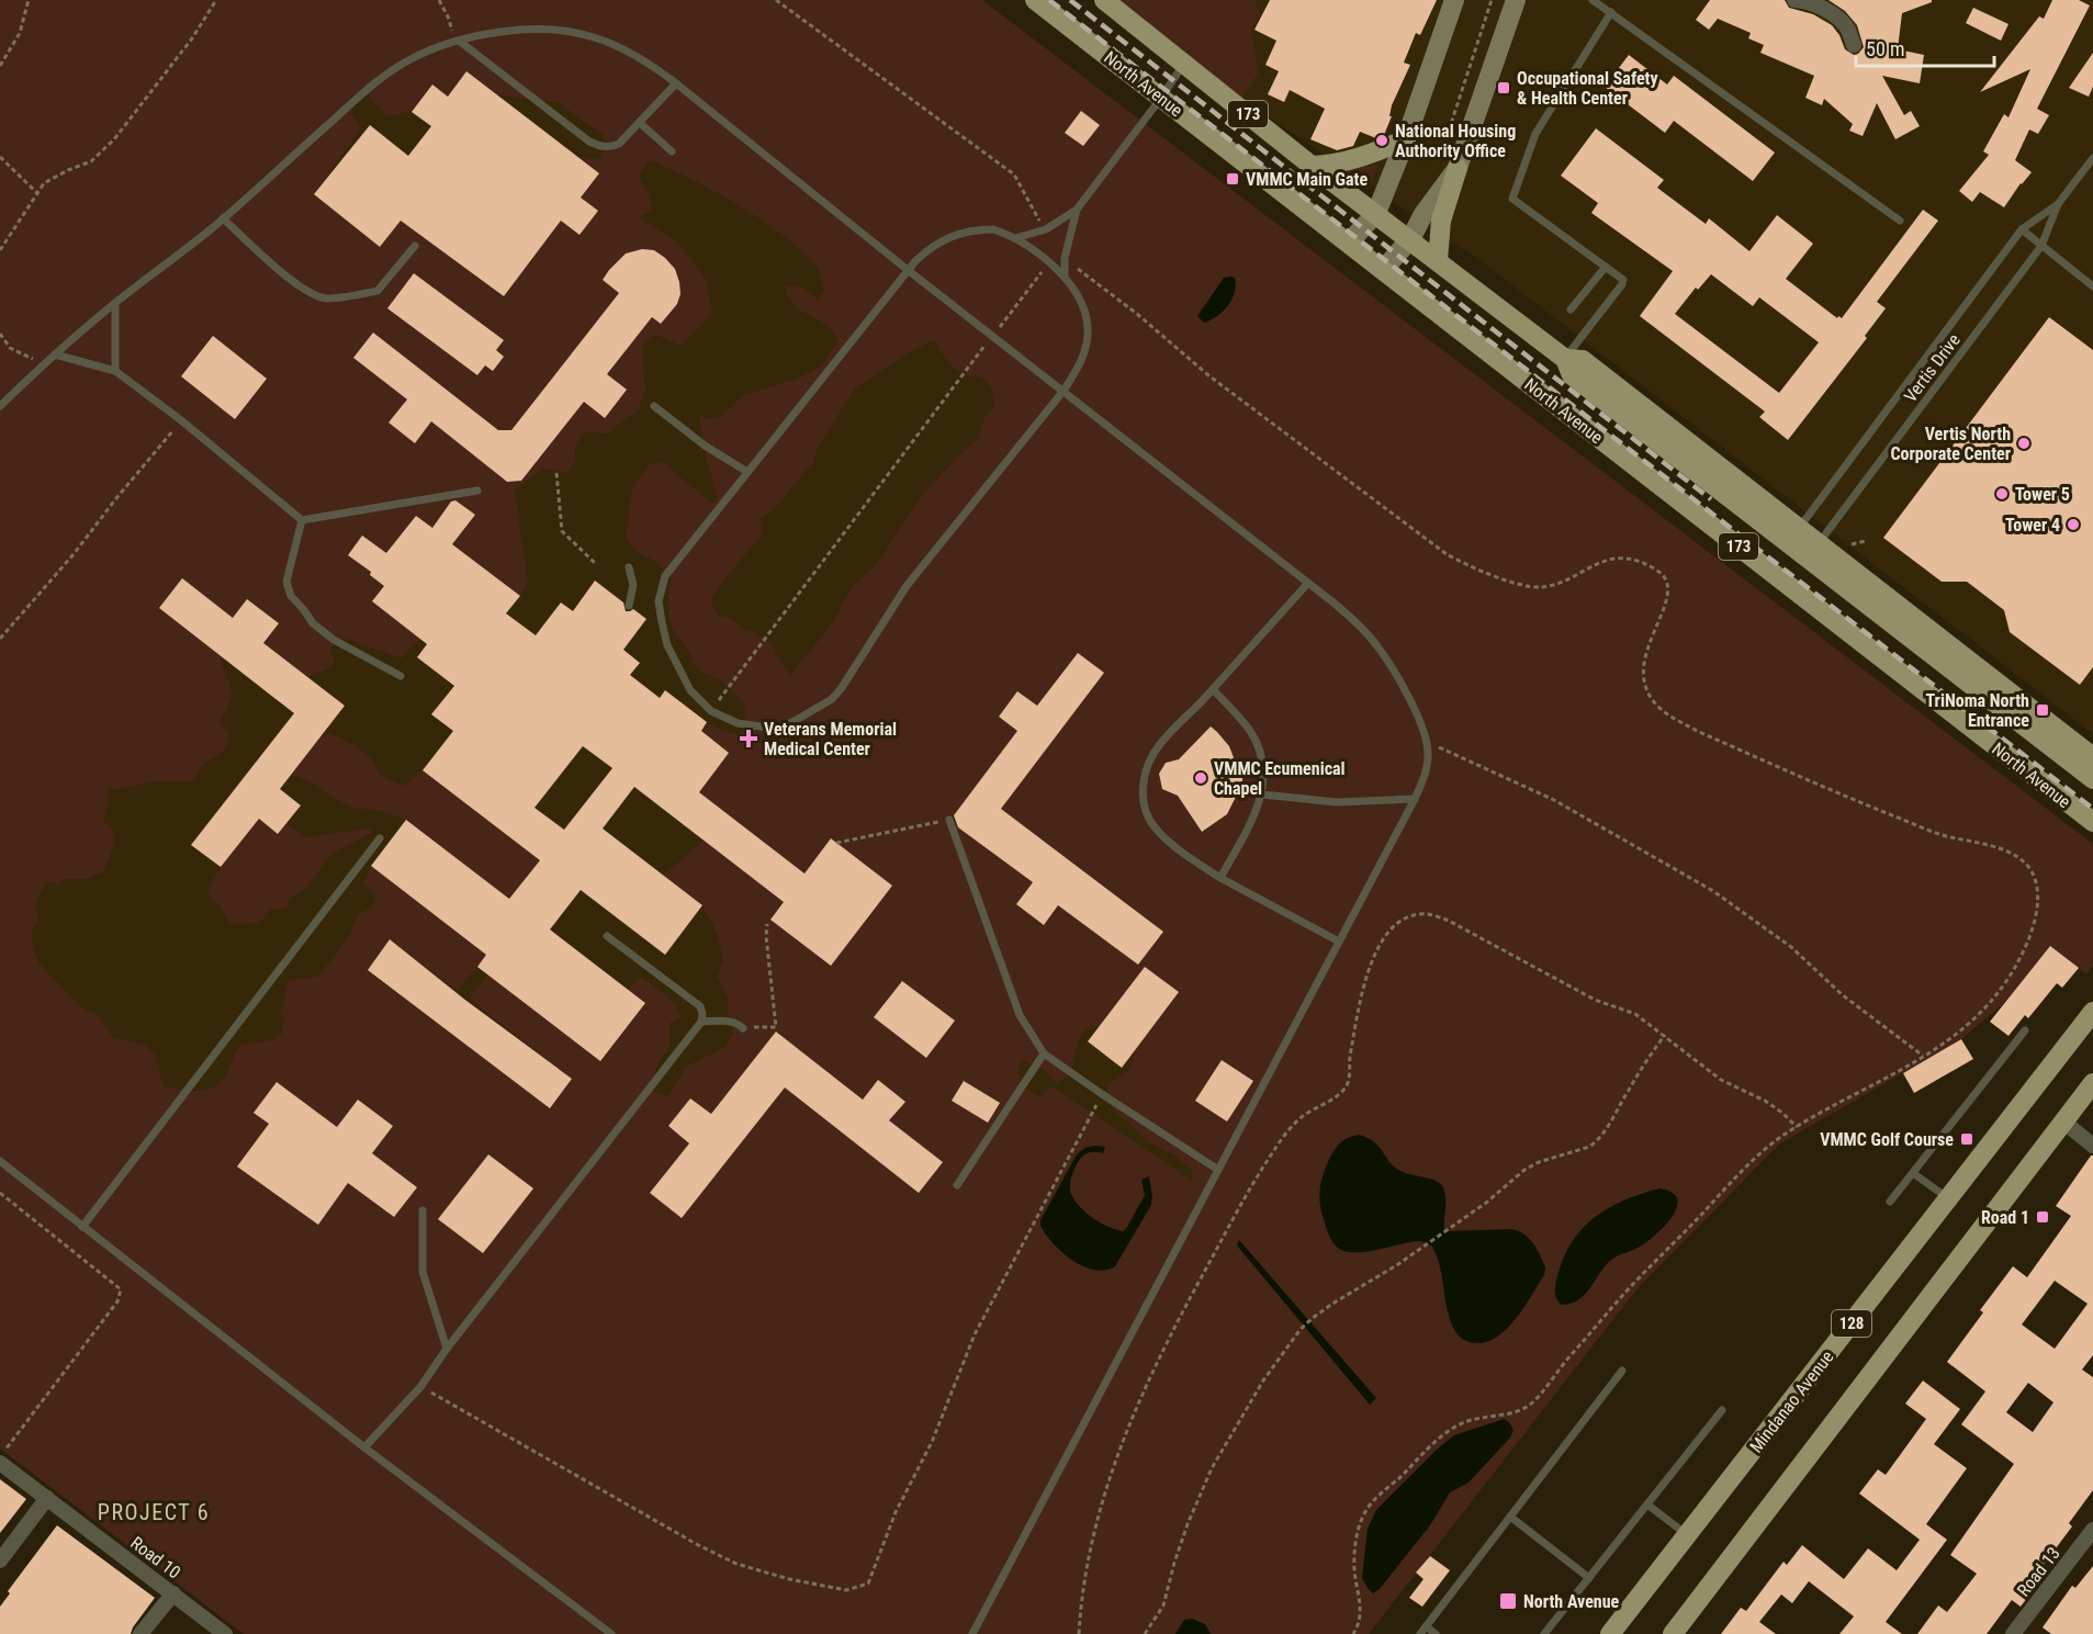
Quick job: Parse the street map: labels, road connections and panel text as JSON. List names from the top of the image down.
{
  "streets": {
    "main road": [
      "North Avenue",
      "173",
      "128",
      "Mindanao Avenue"
    ],
    "street": ["Road 10", "Road 13"],
    "lane": ["Vertis Drive"]
  },
  "crossings": [
    ["North Avenue", "Vertis Drive"]
  ],
  "districts": ["PROJECT 6"],
  "places": {
    "transit": [
      "Occupational Safety & Health Center",
      "VMMC Main Gate",
      "TriNoma North Entrance",
      "VMMC Golf Course",
      "Road 1",
      "North Avenue"
    ],
    "other": [
      "National Housing Authority Office",
      "Vertis North Corporate Center",
      "Tower 5",
      "Tower 4",
      "VMMC Ecumenical Chapel"
    ],
    "health": ["Veterans Memorial Medical Center"]
  },
  "scale_bar": "50 m"
}
